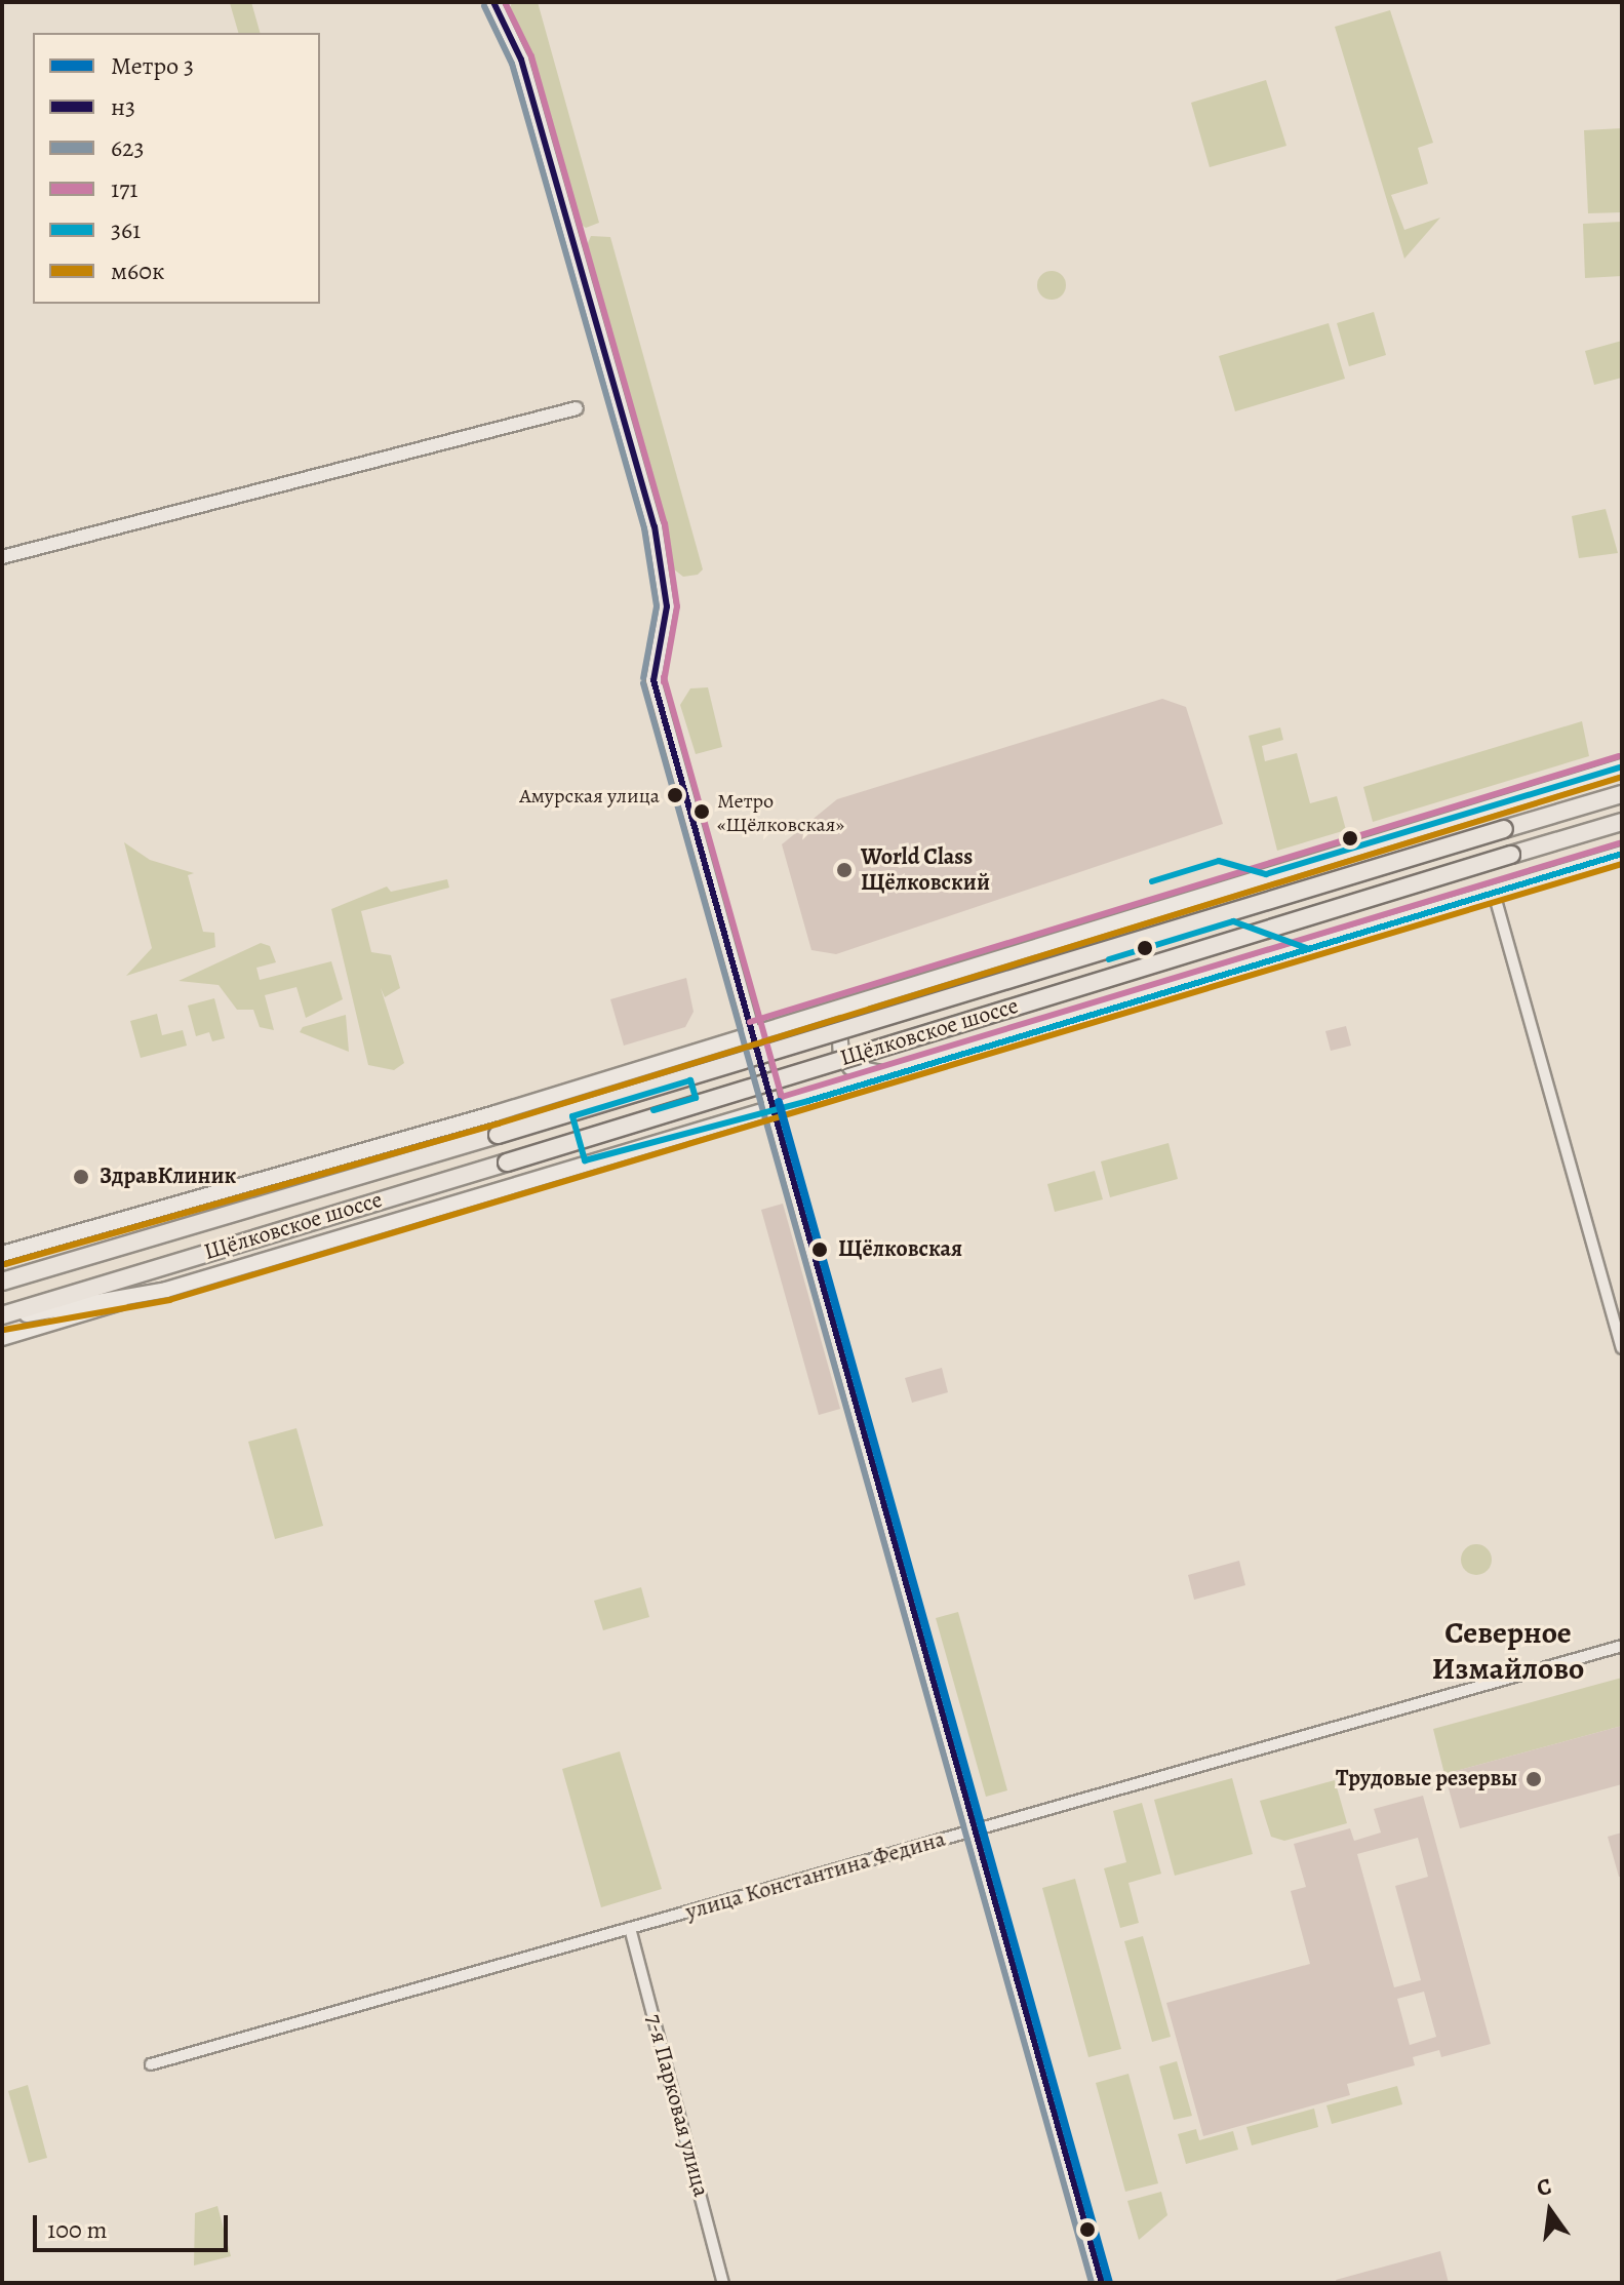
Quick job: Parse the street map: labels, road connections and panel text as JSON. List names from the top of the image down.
{
  "streets": {
    "main road": ["Щёлковское шоссе"],
    "street": ["улица Константина Федина", "7-я Парковая улица"]
  },
  "crossings": [
    ["улица Константина Федина", "7-я Парковая улица"]
  ],
  "districts": ["Северное Измайлово"],
  "places": [
    "Амурская улица",
    "Метро «Щёлковская»",
    "World Class Щёлковский",
    "ЗдравКлиник",
    "Щёлковская",
    "Трудовые резервы"
  ],
  "lines": [
    "transit line н3",
    "transit line 171",
    "transit line 623",
    "transit line 361",
    "transit line м60к",
    "metro line 3"
  ],
  "legend": [
    "Метро 3",
    "н3",
    "623",
    "171",
    "361",
    "м60к"
  ],
  "scale_bar": "100 m",
  "north": "top"
}
